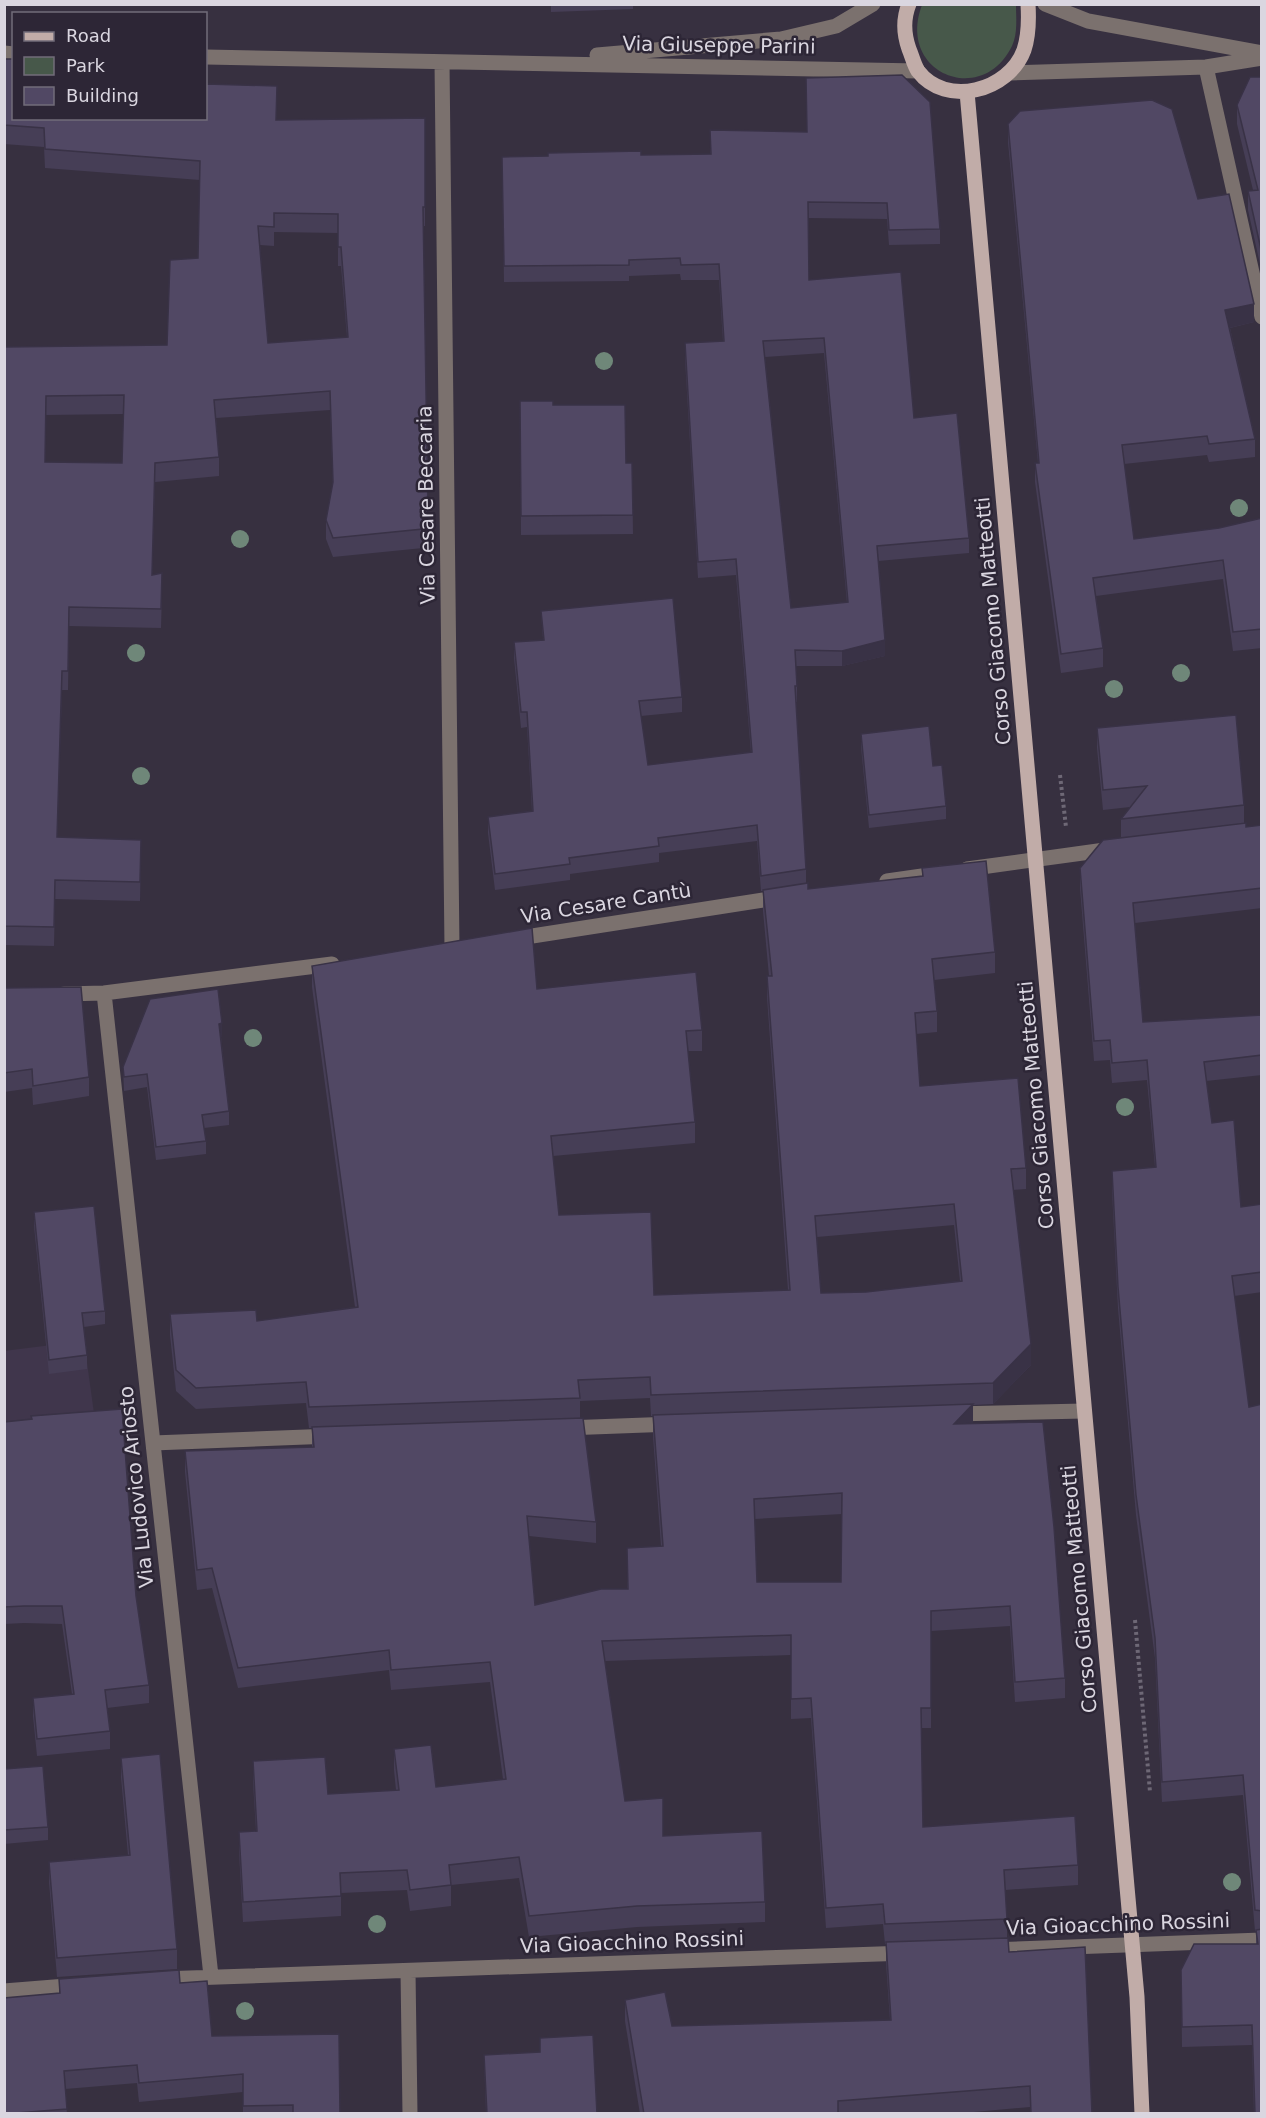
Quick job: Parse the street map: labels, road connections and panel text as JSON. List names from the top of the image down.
{
  "streets": {
    "main road": ["Corso Giacomo Matteotti"],
    "street": [
      "Via Giuseppe Parini",
      "Via Cesare Beccaria",
      "Via Cesare Cantù",
      "Via Ludovico Ariosto",
      "Via Gioacchino Rossini"
    ]
  },
  "crossings": [
    ["Via Giuseppe Parini", "Via Cesare Beccaria"],
    ["Corso Giacomo Matteotti", "Via Gioacchino Rossini"],
    ["Via Ludovico Ariosto", "Via Gioacchino Rossini"]
  ],
  "legend": ["Road", "Park", "Building"]
}
